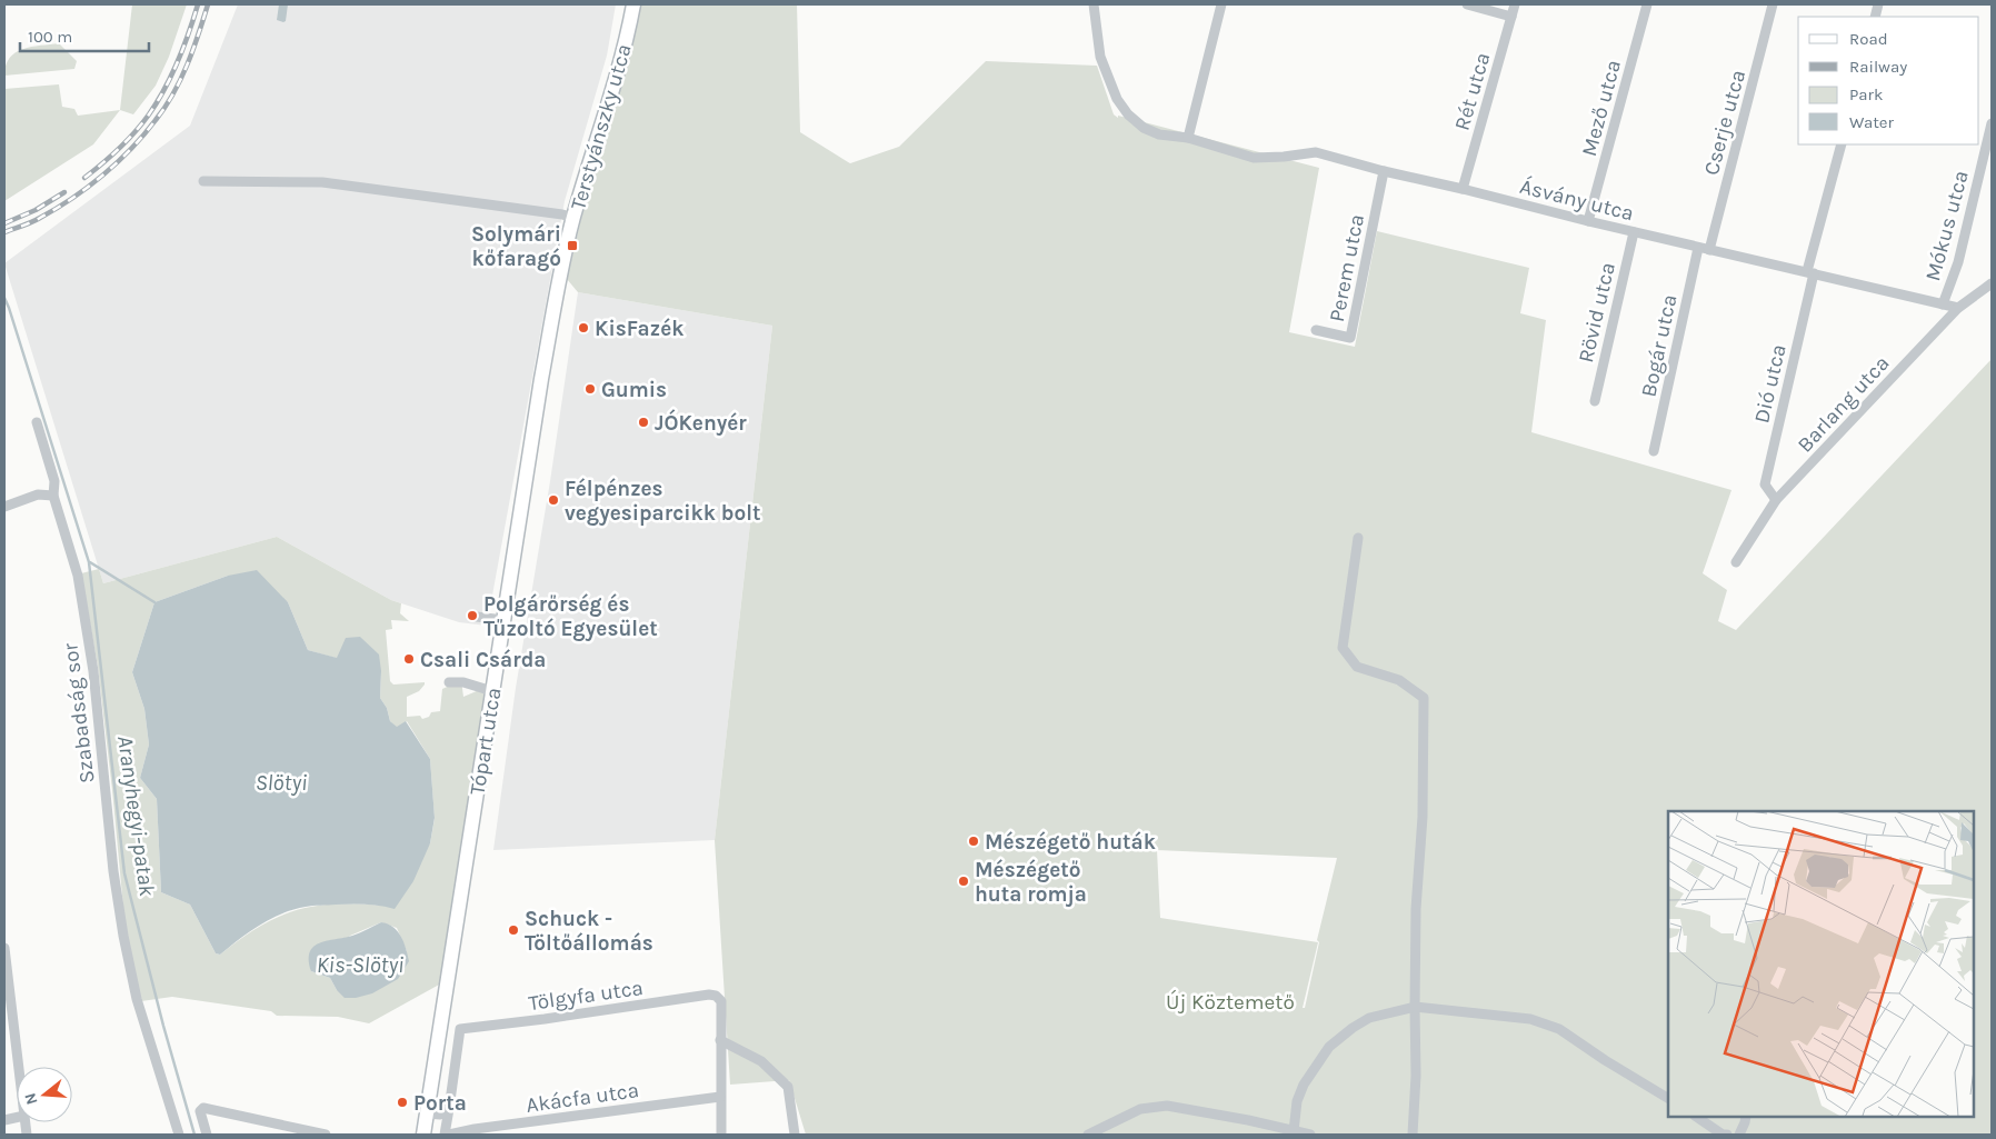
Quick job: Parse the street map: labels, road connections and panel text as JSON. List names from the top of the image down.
{
  "streets": {
    "main road": ["Terstyánszky utca", "Tópart utca"],
    "street": [
      "Rét utca",
      "Mező utca",
      "Cserje utca",
      "Ásvány utca",
      "Mókus utca",
      "Perem utca",
      "Rövid utca",
      "Bogár utca",
      "Dió utca",
      "Barlang utca",
      "Szabadság sor",
      "Tölgyfa utca",
      "Akácfa utca"
    ]
  },
  "crossings": [
    ["Rét utca", "Ásvány utca"],
    ["Mező utca", "Ásvány utca"],
    ["Cserje utca", "Ásvány utca"],
    ["Terstyánszky utca", "Tópart utca"],
    ["Ásvány utca", "Mókus utca"],
    ["Ásvány utca", "Perem utca"],
    ["Ásvány utca", "Rövid utca"],
    ["Ásvány utca", "Bogár utca"],
    ["Ásvány utca", "Dió utca"],
    ["Ásvány utca", "Barlang utca"],
    ["Dió utca", "Barlang utca"]
  ],
  "water": ["Slötyi", "Aranyhegyi-patak", "Kis-Slötyi"],
  "parks": ["Új Köztemető"],
  "places": {
    "transit": ["Solymári kőfaragó"],
    "other": [
      "KisFazék",
      "Gumis",
      "JÓKenyér",
      "Félpénzes vegyesiparcikk bolt",
      "Polgárőrség és Tűzoltó Egyesület",
      "Csali Csárda",
      "Mészégető huták",
      "Mészégető huta romja",
      "Schuck - Töltőállomás",
      "Porta"
    ]
  },
  "legend": [
    "Road",
    "Railway",
    "Park",
    "Water"
  ],
  "scale_bar": "100 m",
  "north": "left"
}
